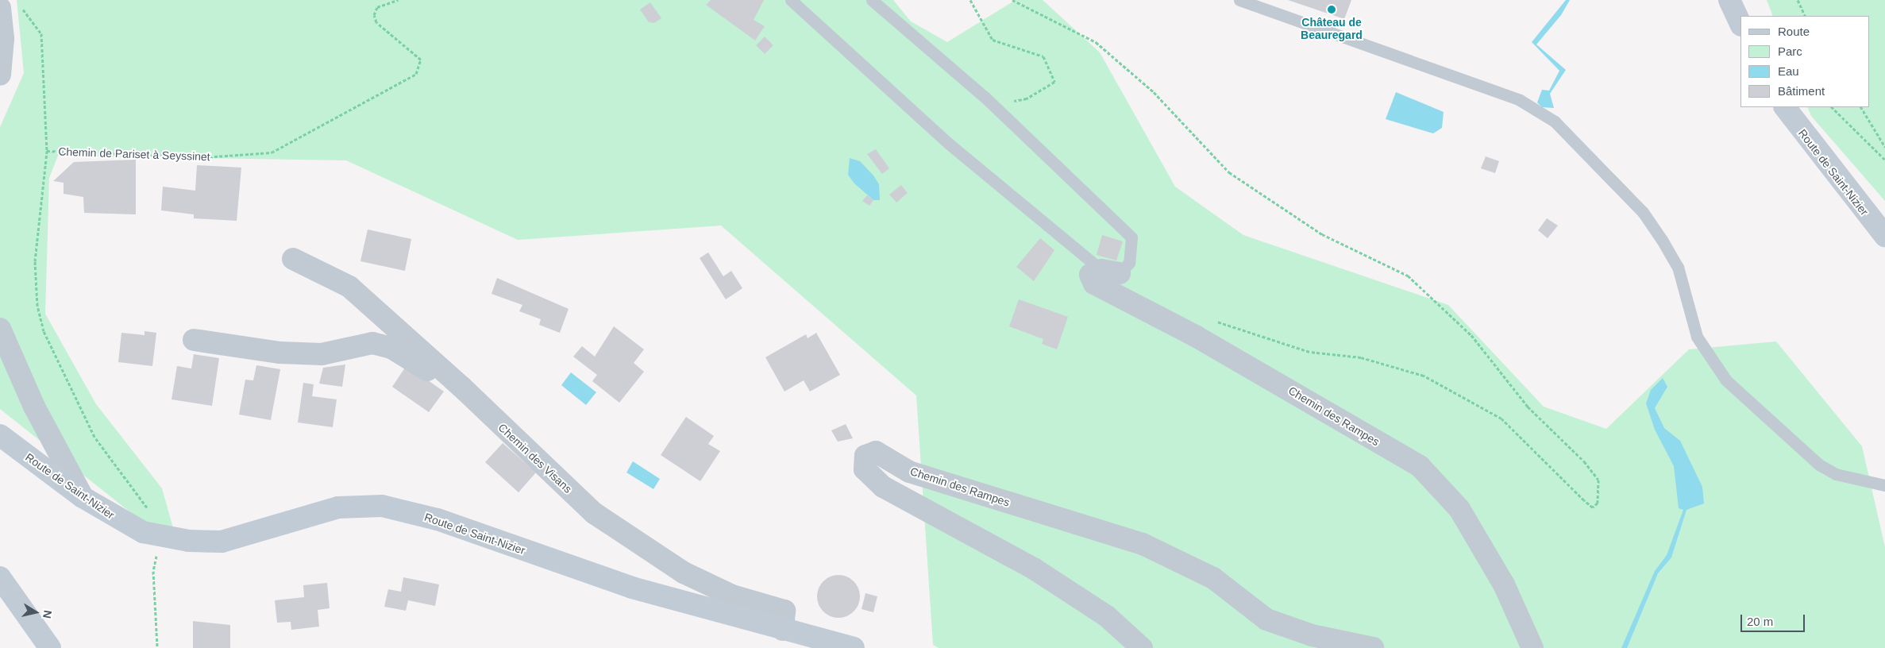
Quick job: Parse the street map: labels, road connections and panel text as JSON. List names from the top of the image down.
{
  "streets": {
    "main road": ["Route de Saint-Nizier"],
    "street": ["Chemin des Rampes", "Chemin des Visans"],
    "path": ["Chemin de Pariset à Seyssinet"]
  },
  "crossings": [
    ["Route de Saint-Nizier", "Chemin des Visans"]
  ],
  "places": ["Château de Beauregard"],
  "legend": [
    "Route",
    "Parc",
    "Eau",
    "Bâtiment"
  ],
  "scale_bar": "20 m",
  "north": "right"
}
